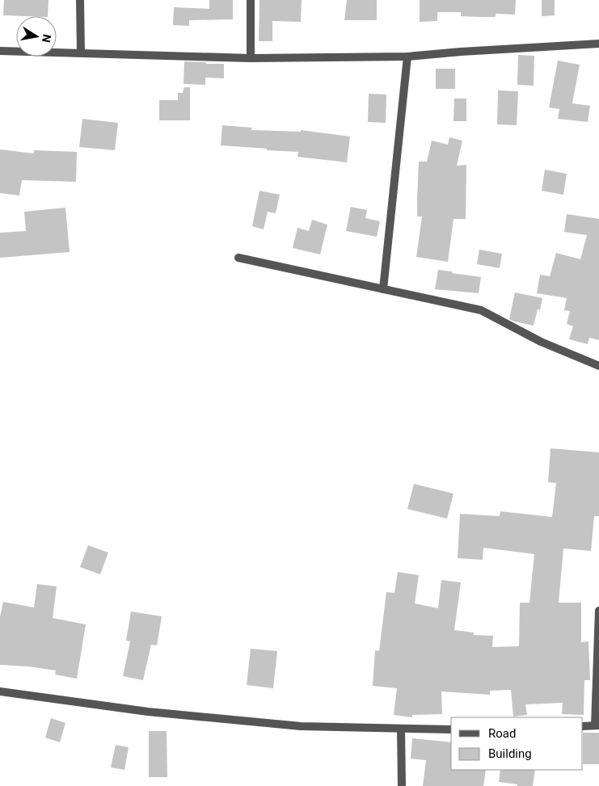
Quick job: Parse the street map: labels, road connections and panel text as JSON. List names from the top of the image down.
{
  "legend": ["Road", "Building"],
  "north": "right"
}
